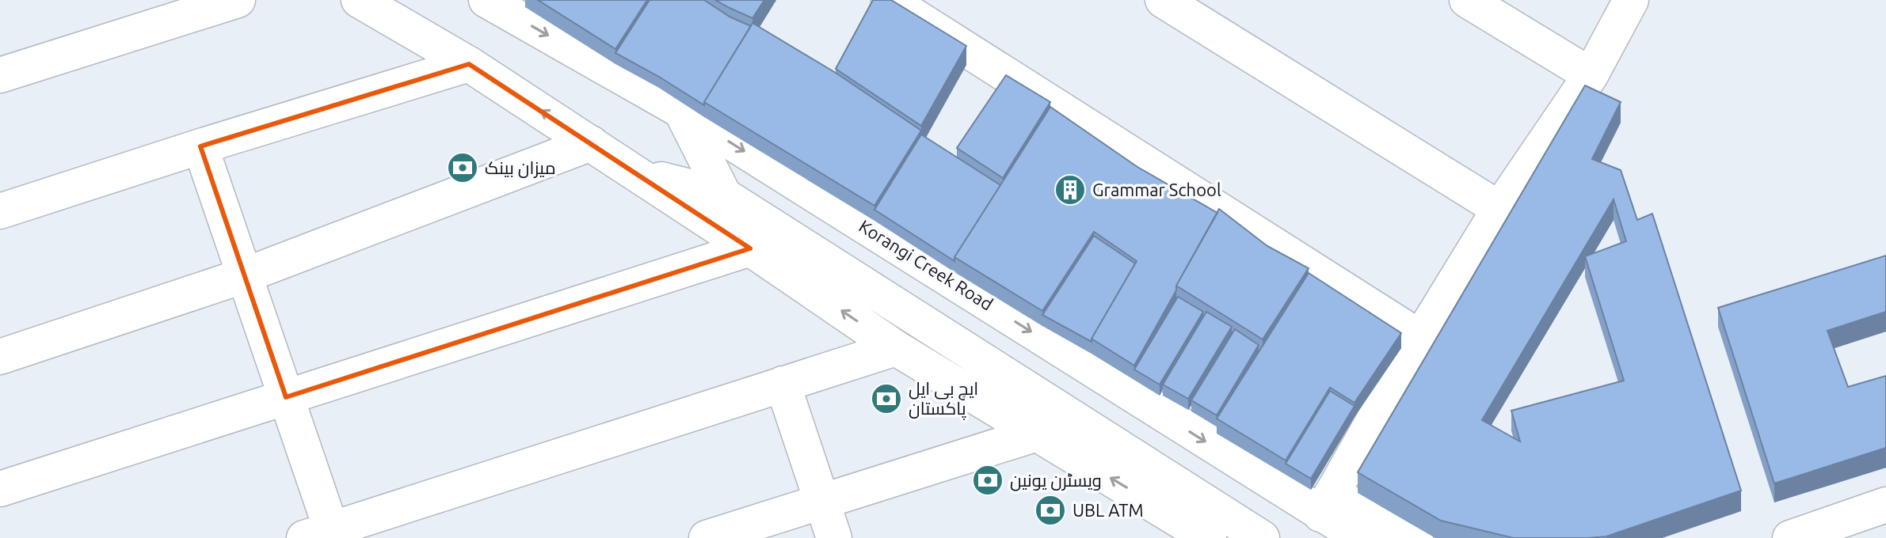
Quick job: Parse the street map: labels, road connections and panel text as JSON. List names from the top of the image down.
{
  "streets": {
    "street": ["Korangi Creek Road"]
  },
  "places": {
    "bank": [
      "میزان بینک",
      "ایچ بی ایل پاکستان",
      "ویسٹرن یونین",
      "UBL ATM"
    ],
    "building": ["Grammar School"]
  }
}
